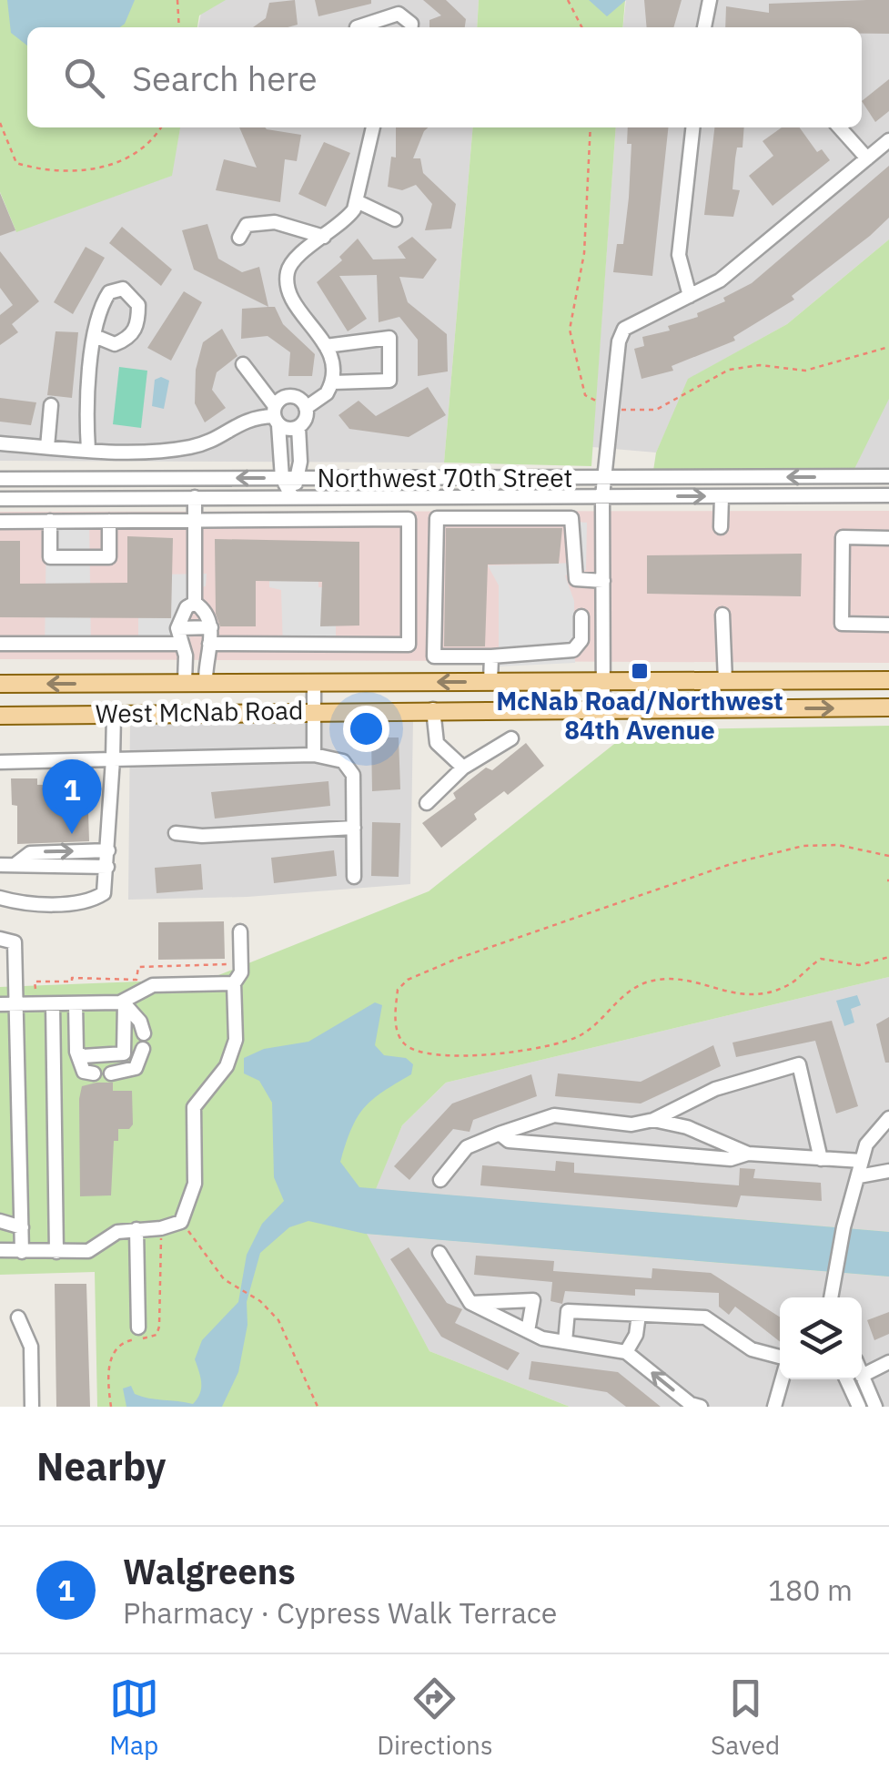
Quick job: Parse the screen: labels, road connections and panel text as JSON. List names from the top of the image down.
{
  "streets": {
    "main road": ["West McNab Road"],
    "street": ["Northwest 70th Street"]
  },
  "places": {
    "transit": ["McNab Road/Northwest 84th Avenue"]
  },
  "page": {
    "search": "Search here",
    "pins": "1",
    "heading": "Nearby",
    "list": [
      {
        "mark": "1",
        "name": "Walgreens",
        "note": "Pharmacy · Cypress Walk Terrace",
        "value": "180 m"
      }
    ],
    "nav": ["Map", "Directions", "Saved"]
  }
}
